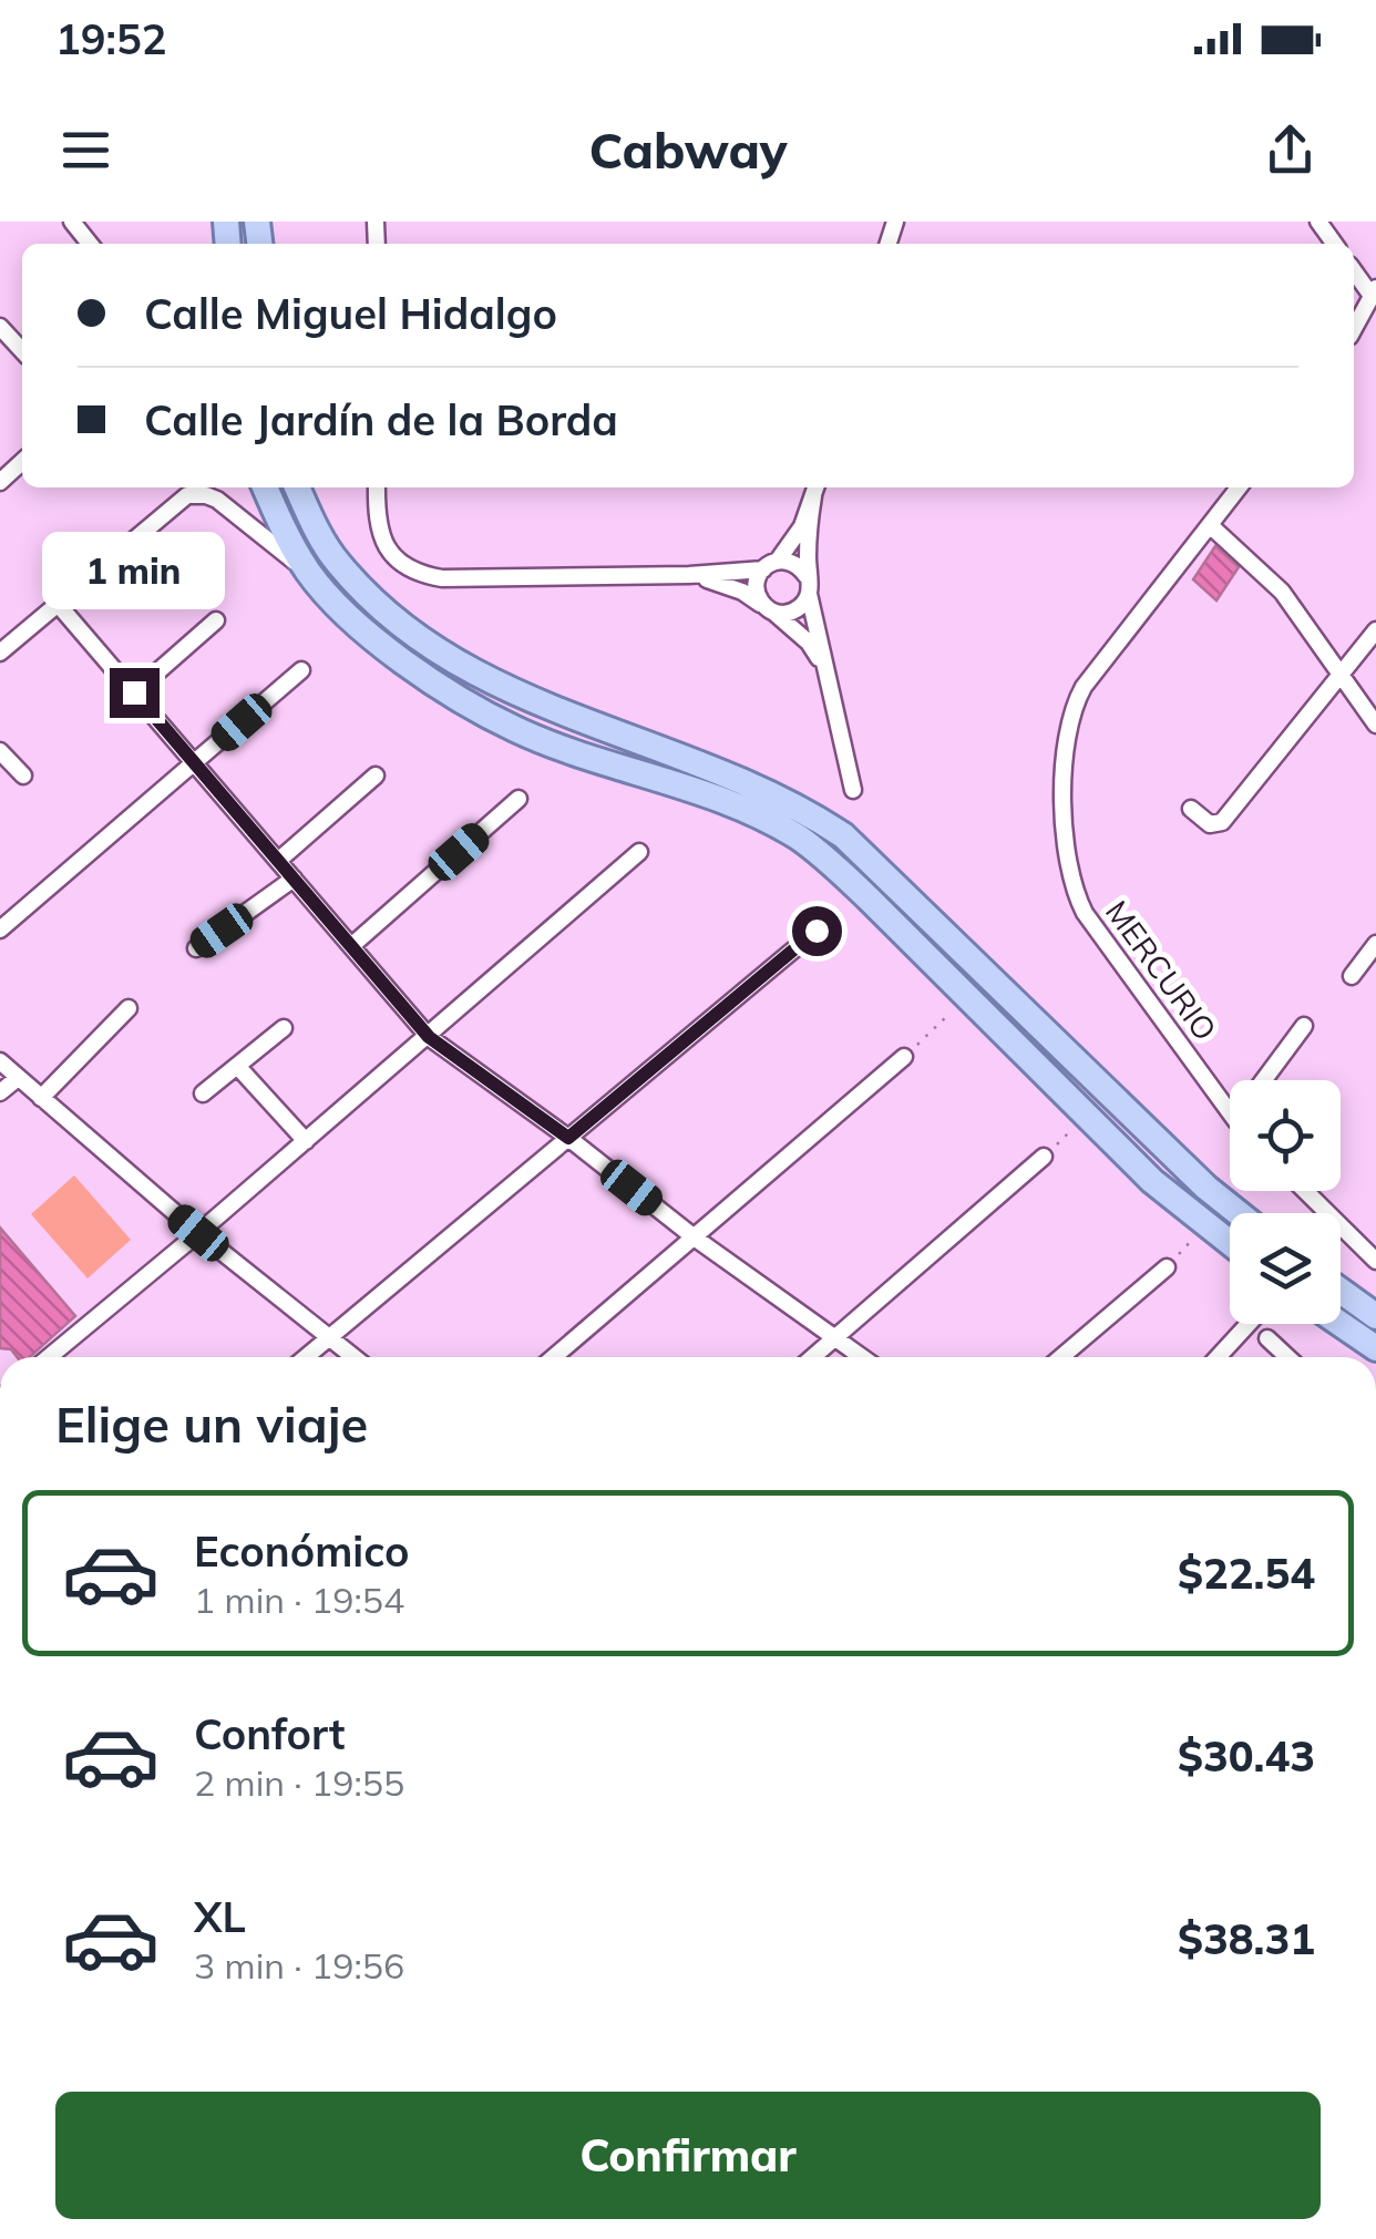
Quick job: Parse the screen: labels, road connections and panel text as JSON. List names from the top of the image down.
{
  "streets": {
    "street": ["MERCURIO"]
  },
  "page": {
    "status": "19:52",
    "header": "Cabway",
    "banner": ["Calle Miguel Hidalgo", "Calle Jardín de la Borda"],
    "bubble": "1 min",
    "heading": "Elige un viaje",
    "list": [
      {
        "name": "Económico",
        "note": "1 min · 19:54",
        "value": "$22.54"
      },
      {
        "name": "Confort",
        "note": "2 min · 19:55",
        "value": "$30.43"
      },
      {
        "name": "XL",
        "note": "3 min · 19:56",
        "value": "$38.31"
      }
    ],
    "buttons": "Confirmar"
  }
}
